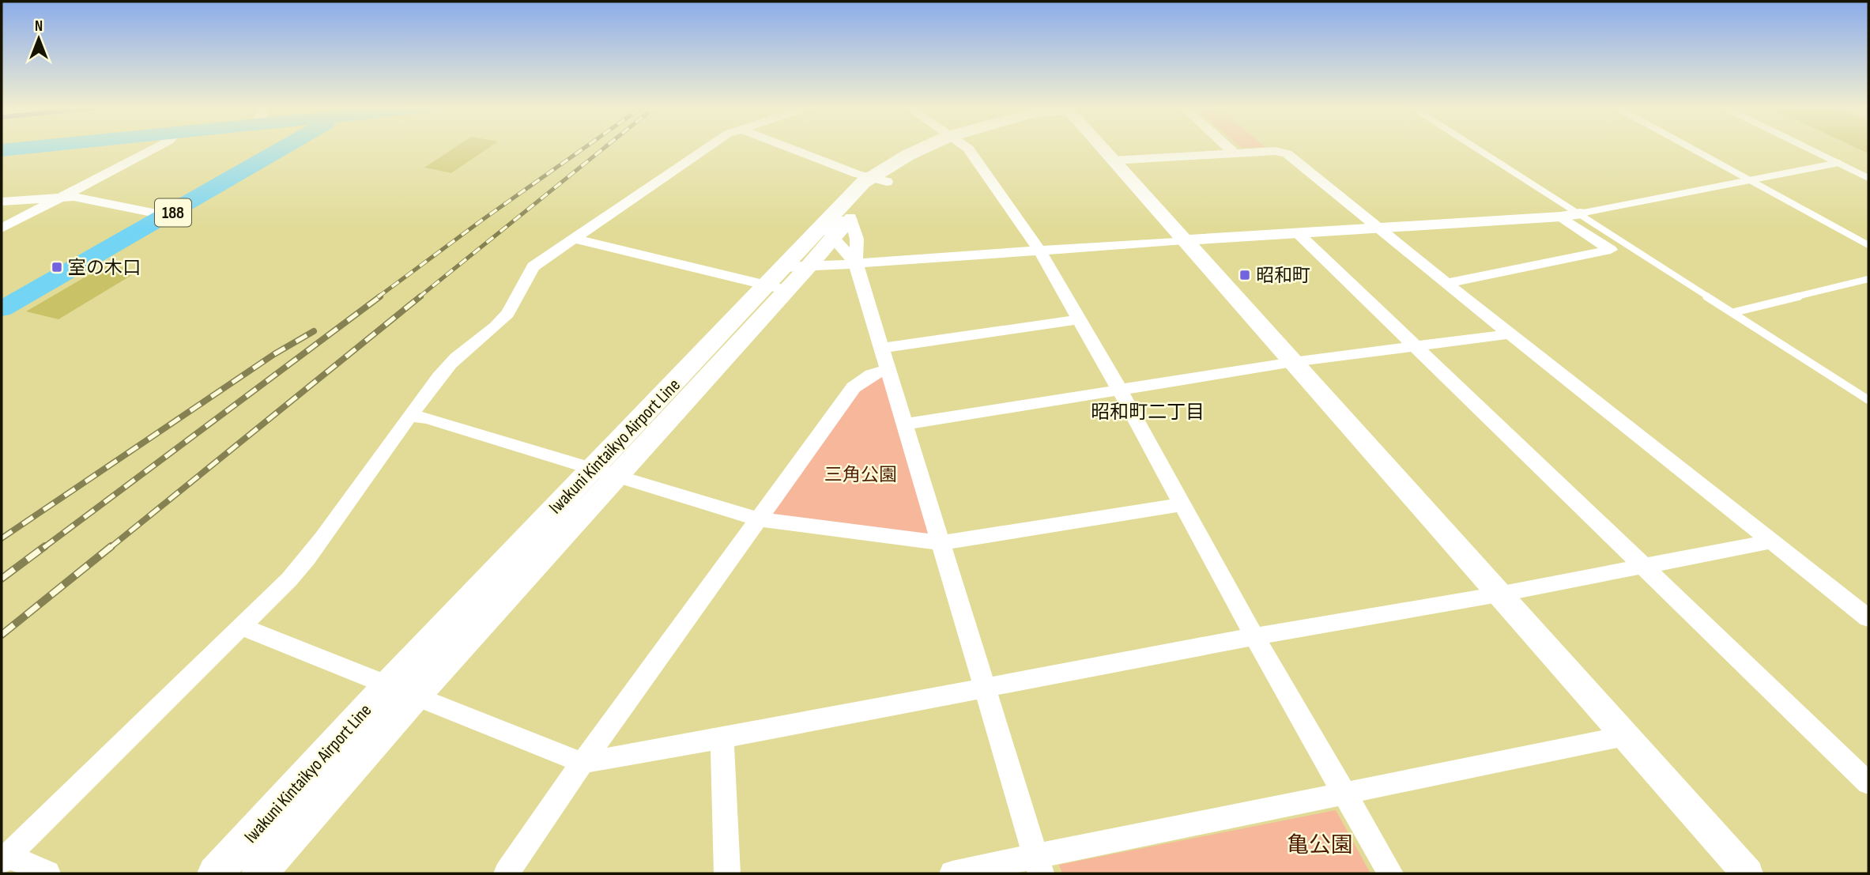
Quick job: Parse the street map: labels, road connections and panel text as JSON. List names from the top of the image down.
{
  "streets": {
    "highway": ["188"],
    "main road": ["Iwakuni Kintaikyo Airport Line"]
  },
  "districts": ["昭和町二丁目"],
  "parks": ["三角公園", "亀公園"],
  "places": {
    "transit": ["室の木口", "昭和町"]
  },
  "north": "top"
}
